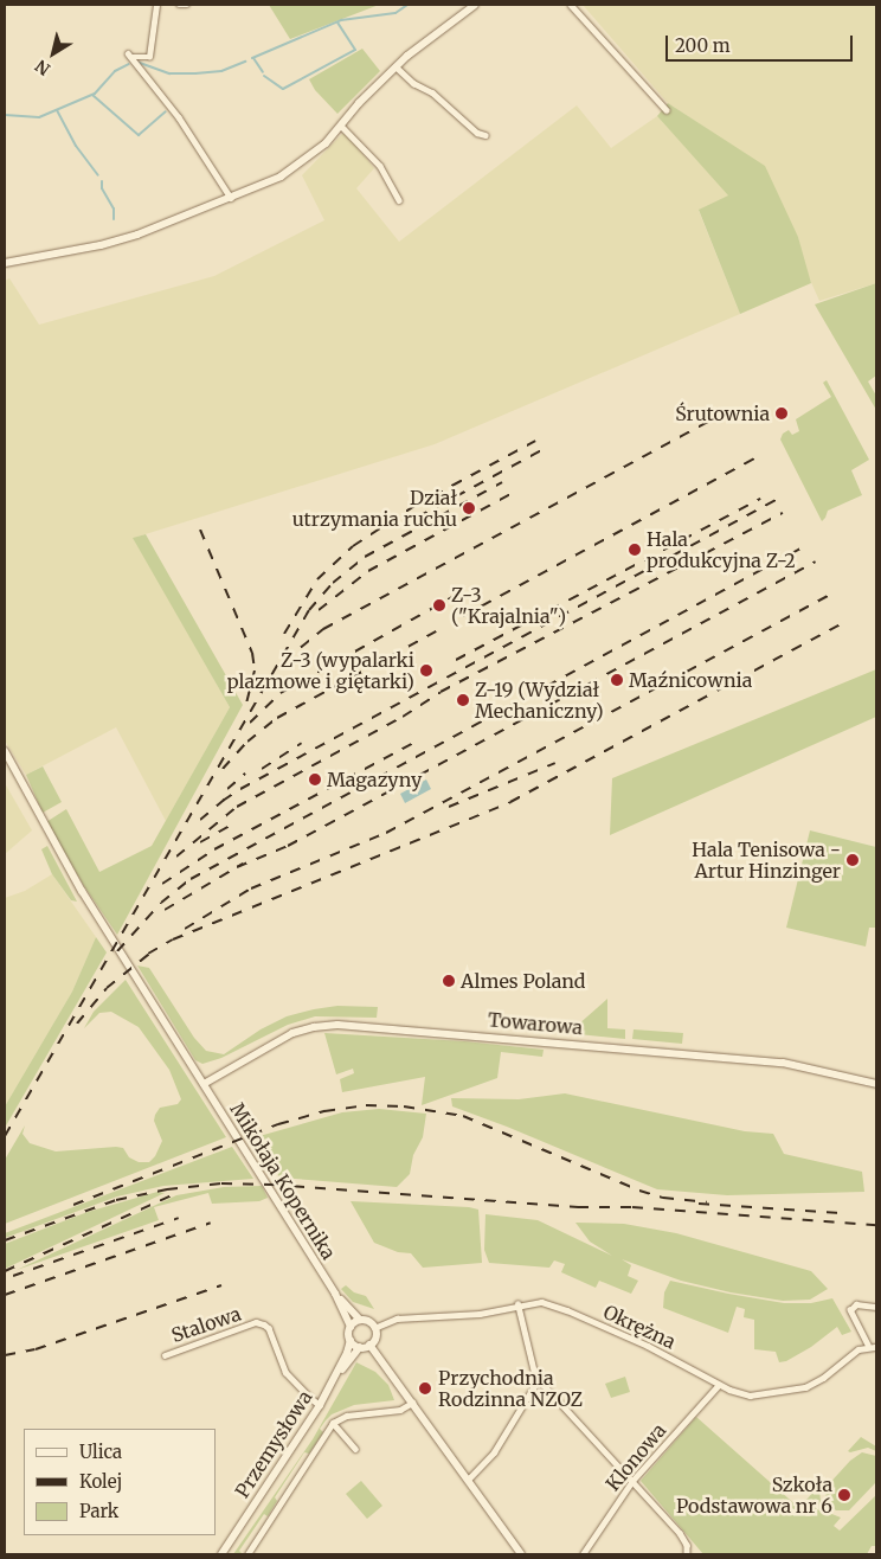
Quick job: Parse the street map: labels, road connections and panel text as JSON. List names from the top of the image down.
{
  "streets": {
    "main road": ["Towarowa", "Mikołaja Kopernika", "Przemysłowa"],
    "street": ["Stalowa", "Okrężna", "Klonowa"]
  },
  "crossings": [
    ["Towarowa", "Mikołaja Kopernika"],
    ["Mikołaja Kopernika", "Okrężna"],
    ["Mikołaja Kopernika", "Przemysłowa"],
    ["Stalowa", "Przemysłowa"],
    ["Okrężna", "Przemysłowa"],
    ["Okrężna", "Klonowa"]
  ],
  "places": [
    "Śrutownia",
    "Dział utrzymania ruchu",
    "Hala produkcyjna Z-2",
    "Z-3 (\"Krajalnia\")",
    "Z-3 (wypalarki plazmowe i giętarki)",
    "Maźnicownia",
    "Z-19 (Wydział Mechaniczny)",
    "Magazyny",
    "Hala Tenisowa - Artur Hinzinger",
    "Almes Poland",
    "Przychodnia Rodzinna NZOZ",
    "Szkoła Podstawowa nr 6"
  ],
  "legend": ["Ulica", "Kolej", "Park"],
  "scale_bar": "200 m",
  "north": "bottom left"
}
